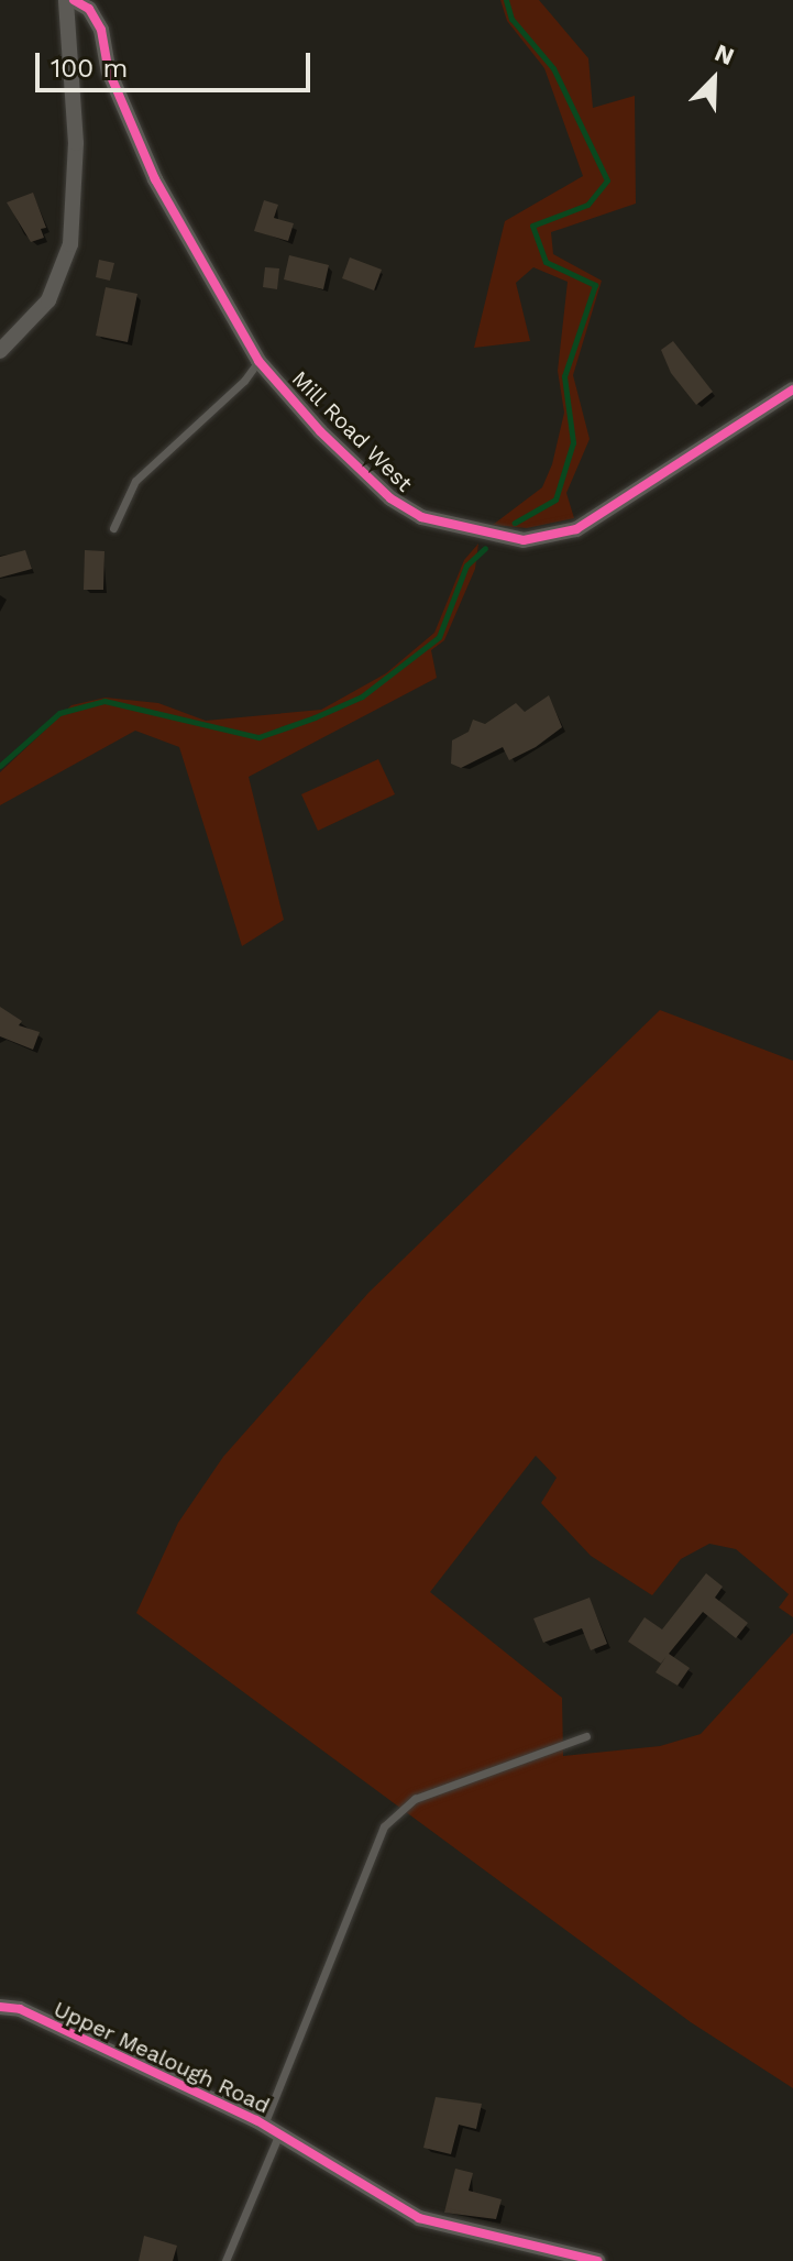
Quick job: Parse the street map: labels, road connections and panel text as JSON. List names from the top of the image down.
{
  "streets": {
    "street": ["Mill Road West", "Upper Mealough Road"]
  },
  "scale_bar": "100 m",
  "north": "top right"
}
